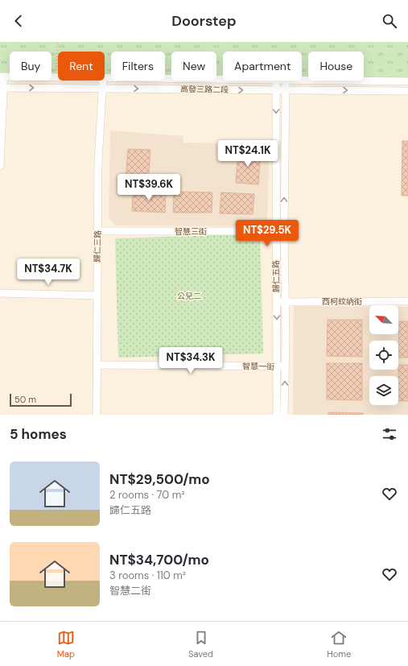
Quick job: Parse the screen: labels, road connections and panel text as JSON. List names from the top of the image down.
{
  "streets": {
    "street": [
      "高發三路二段",
      "智慧三街",
      "歸仁三路",
      "歸仁五路",
      "西柯紋納街",
      "智慧一街"
    ]
  },
  "crossings": [
    ["高發三路二段", "歸仁三路"],
    ["高發三路二段", "歸仁五路"],
    ["智慧三街", "歸仁三路"],
    ["智慧三街", "歸仁五路"],
    ["歸仁三路", "智慧一街"],
    ["歸仁五路", "西柯紋納街"],
    ["歸仁五路", "智慧一街"]
  ],
  "parks": ["公兒二"],
  "scale_bar": "50 m",
  "north": "top left",
  "page": {
    "header": "Doorstep",
    "chip": [
      "Buy",
      "Rent",
      "Filters",
      "New",
      "Apartment",
      "House"
    ],
    "price": [
      "NT$24.1K",
      "NT$39.6K",
      "NT$29.5K",
      "NT$34.7K",
      "NT$34.3K"
    ],
    "scale": "50 m",
    "heading": "5 homes",
    "list": [
      {
        "name": "NT$29,500/mo",
        "note": "2 rooms · 70 m² · 歸仁五路"
      },
      {
        "name": "NT$34,700/mo",
        "note": "3 rooms · 110 m² · 智慧二街"
      }
    ],
    "tabs": ["Map", "Saved", "Home"]
  }
}
